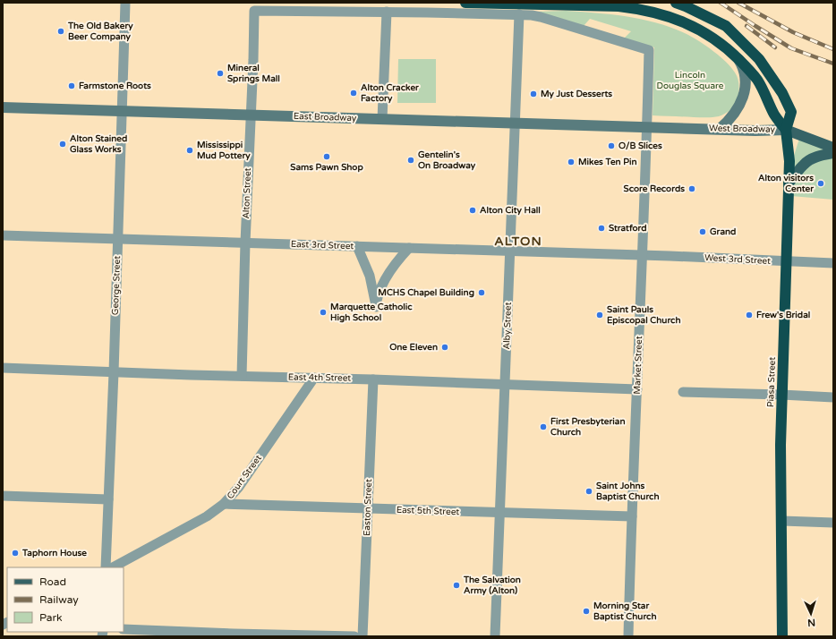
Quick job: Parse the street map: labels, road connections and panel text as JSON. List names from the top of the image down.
{
  "streets": {
    "highway": ["Piasa Street"],
    "main road": ["West Broadway"],
    "street": [
      "East Broadway",
      "Alton Street",
      "East 3rd Street",
      "West 3rd Street",
      "George Street",
      "Alby Street",
      "Market Street",
      "East 4th Street",
      "Court Street",
      "Easton Street",
      "East 5th Street"
    ]
  },
  "crossings": [
    ["East Broadway", "West Broadway"],
    ["East Broadway", "Alton Street"],
    ["East Broadway", "George Street"],
    ["East Broadway", "Alby Street"],
    ["East Broadway", "Market Street"],
    ["West Broadway", "Market Street"],
    ["West Broadway", "Piasa Street"],
    ["Alton Street", "East 3rd Street"],
    ["Alton Street", "East 4th Street"],
    ["East 3rd Street", "West 3rd Street"],
    ["East 3rd Street", "George Street"],
    ["East 3rd Street", "Alby Street"],
    ["East 3rd Street", "Market Street"],
    ["West 3rd Street", "Market Street"],
    ["West 3rd Street", "Piasa Street"],
    ["George Street", "East 4th Street"],
    ["Alby Street", "Market Street"],
    ["Alby Street", "East 4th Street"],
    ["Alby Street", "East 5th Street"],
    ["Market Street", "East 4th Street"],
    ["Market Street", "East 5th Street"],
    ["East 4th Street", "Court Street"],
    ["East 4th Street", "Easton Street"],
    ["Court Street", "East 5th Street"],
    ["Easton Street", "East 5th Street"]
  ],
  "districts": ["ALTON"],
  "parks": ["Lincoln Douglas Square"],
  "places": [
    "The Old Bakery Beer Company",
    "Mineral Springs Mall",
    "Farmstone Roots",
    "Alton Cracker Factory",
    "My Just Desserts",
    "Alton Stained Glass Works",
    "O/B Slices",
    "Mississippi Mud Pottery",
    "Sams Pawn Shop",
    "Gentelin's On Broadway",
    "Mikes Ten Pin",
    "Alton visitors Center",
    "Score Records",
    "Alton City Hall",
    "Stratford",
    "Grand",
    "MCHS Chapel Building",
    "Marquette Catholic High School",
    "Saint Pauls Episcopal Church",
    "Frew's Bridal",
    "One Eleven",
    "First Presbyterian Church",
    "Saint Johns Baptist Church",
    "Taphorn House",
    "The Salvation Army (Alton)",
    "Morning Star Baptist Church"
  ],
  "legend": ["Road", "Railway", "Park"],
  "north": "bottom"
}
